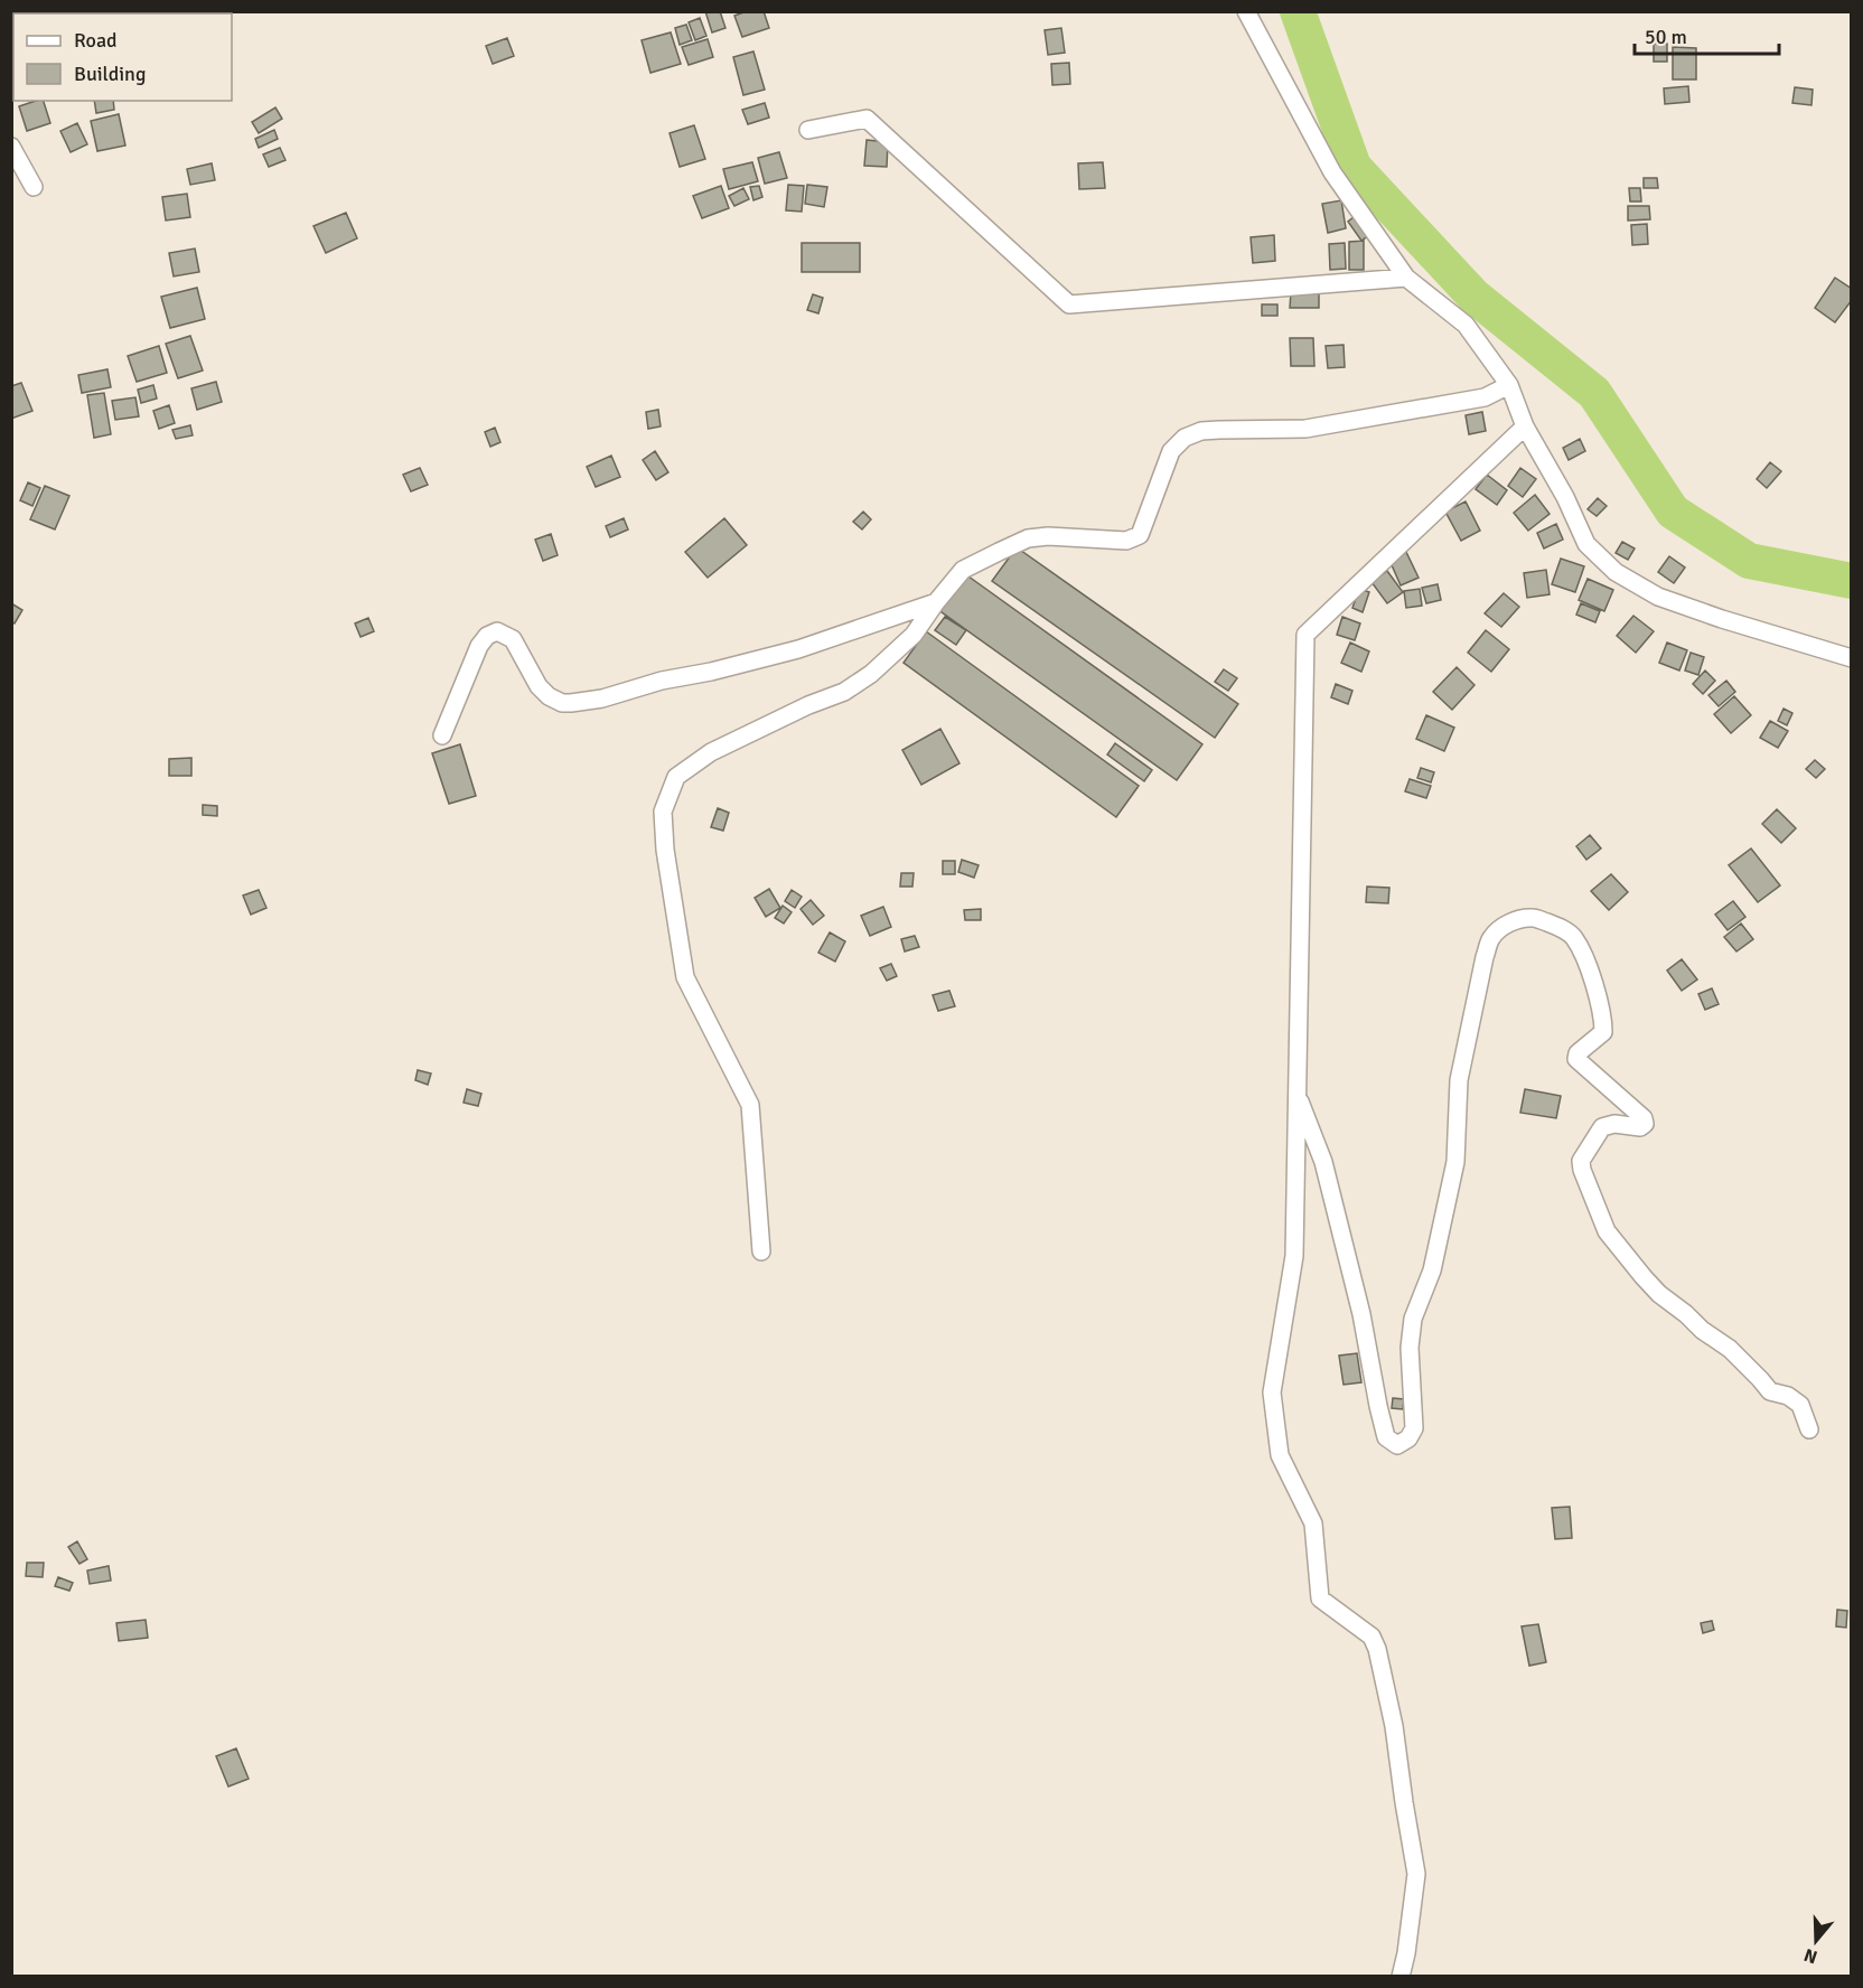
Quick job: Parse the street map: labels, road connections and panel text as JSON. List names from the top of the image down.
{
  "legend": ["Road", "Building"],
  "scale_bar": "50 m",
  "north": "bottom"
}
